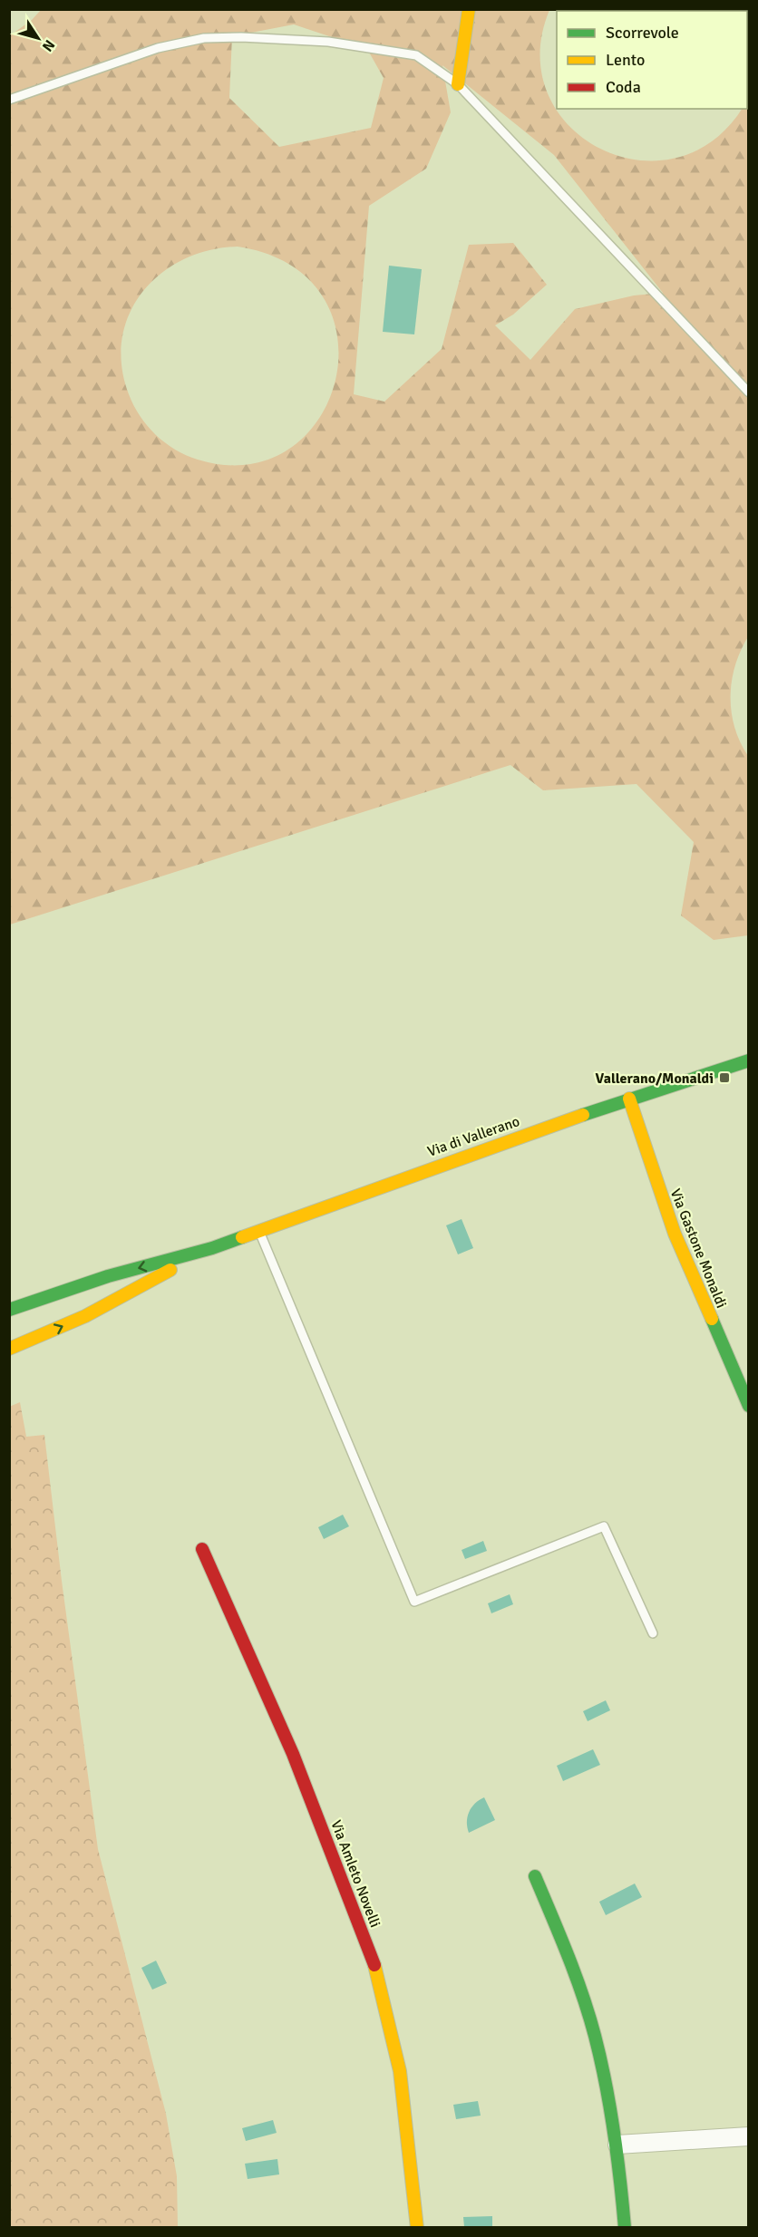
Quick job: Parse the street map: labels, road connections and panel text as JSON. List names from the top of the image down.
{
  "streets": {
    "street": ["Via di Vallerano", "Via Gastone Monaldi", "Via Amleto Novelli"]
  },
  "crossings": [
    ["Via di Vallerano", "Via Gastone Monaldi"]
  ],
  "places": {
    "transit": ["Vallerano/Monaldi"]
  },
  "legend": ["Scorrevole", "Lento", "Coda"],
  "north": "bottom right"
}
